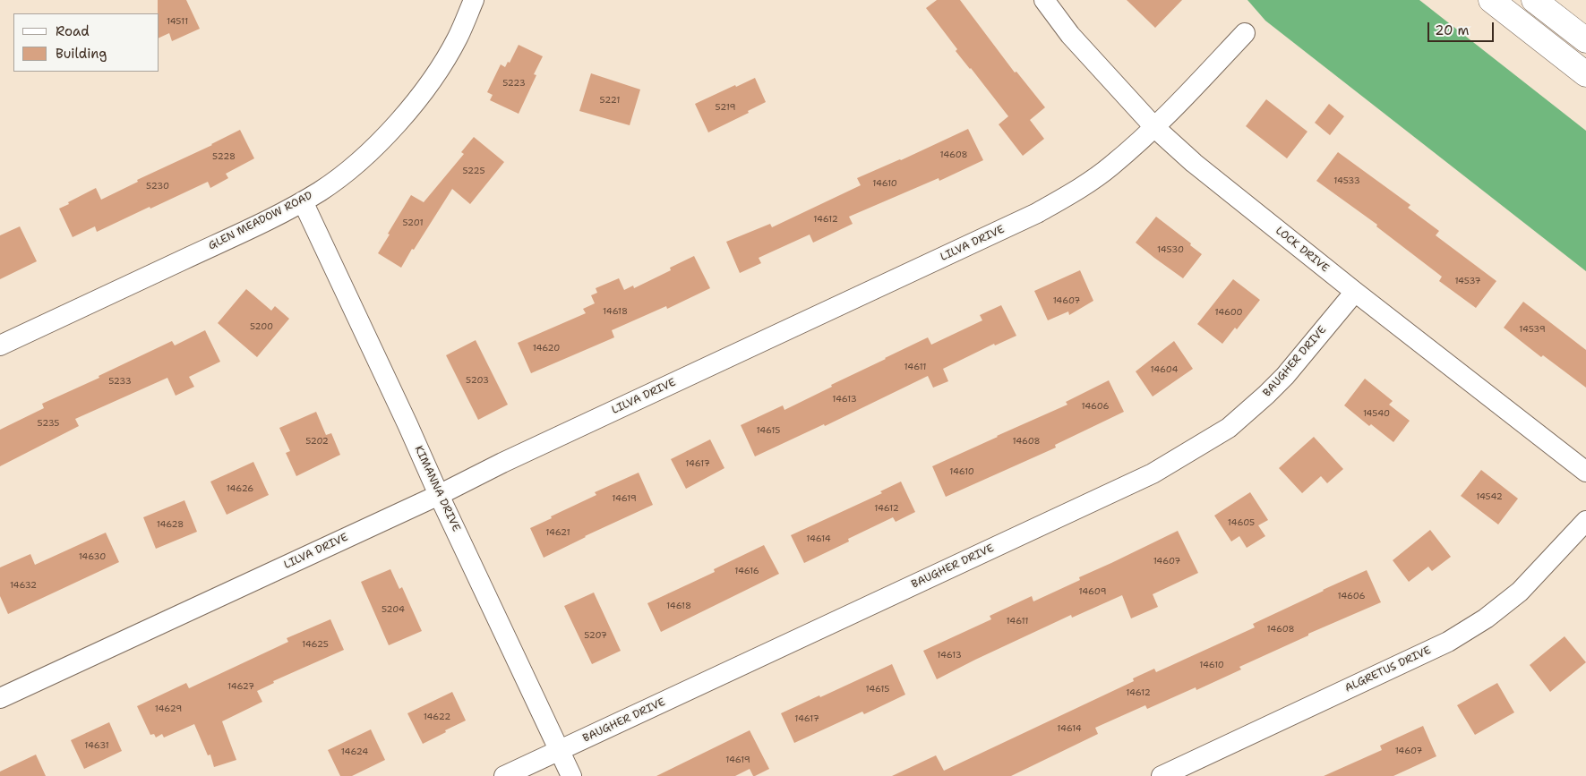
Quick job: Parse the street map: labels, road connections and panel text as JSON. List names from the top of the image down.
{
  "streets": {
    "street": [
      "GLEN MEADOW ROAD",
      "LILVA DRIVE",
      "LOCK DRIVE",
      "BAUGHER DRIVE",
      "KIMANNA DRIVE",
      "ALGRETUS DRIVE"
    ]
  },
  "crossings": [
    ["GLEN MEADOW ROAD", "KIMANNA DRIVE"],
    ["LILVA DRIVE", "LOCK DRIVE"],
    ["LILVA DRIVE", "KIMANNA DRIVE"],
    ["LOCK DRIVE", "BAUGHER DRIVE"],
    ["BAUGHER DRIVE", "KIMANNA DRIVE"]
  ],
  "house_numbers": [
    "14511",
    "5223",
    "5221",
    "5219",
    "14608",
    "5228",
    "5225",
    "14533",
    "14610",
    "5230",
    "14612",
    "5201",
    "14530",
    "14537",
    "14607",
    "14618",
    "14600",
    "5200",
    "14539",
    "14620",
    "14611",
    "14604",
    "5203",
    "5233",
    "14613",
    "14606",
    "14540",
    "5235",
    "14615",
    "5202",
    "14608",
    "14617",
    "14610",
    "14626",
    "14542",
    "14619",
    "14612",
    "14605",
    "14628",
    "14621",
    "14614",
    "14630",
    "14607",
    "14616",
    "14632",
    "14609",
    "14606",
    "14618",
    "5204",
    "14611",
    "14608",
    "5207",
    "14625",
    "14613",
    "14610",
    "14627",
    "14615",
    "14612",
    "14629",
    "14622",
    "14617",
    "14614",
    "14631",
    "14607",
    "14624",
    "14619"
  ],
  "legend": ["Road", "Building"],
  "scale_bar": "20 m"
}
